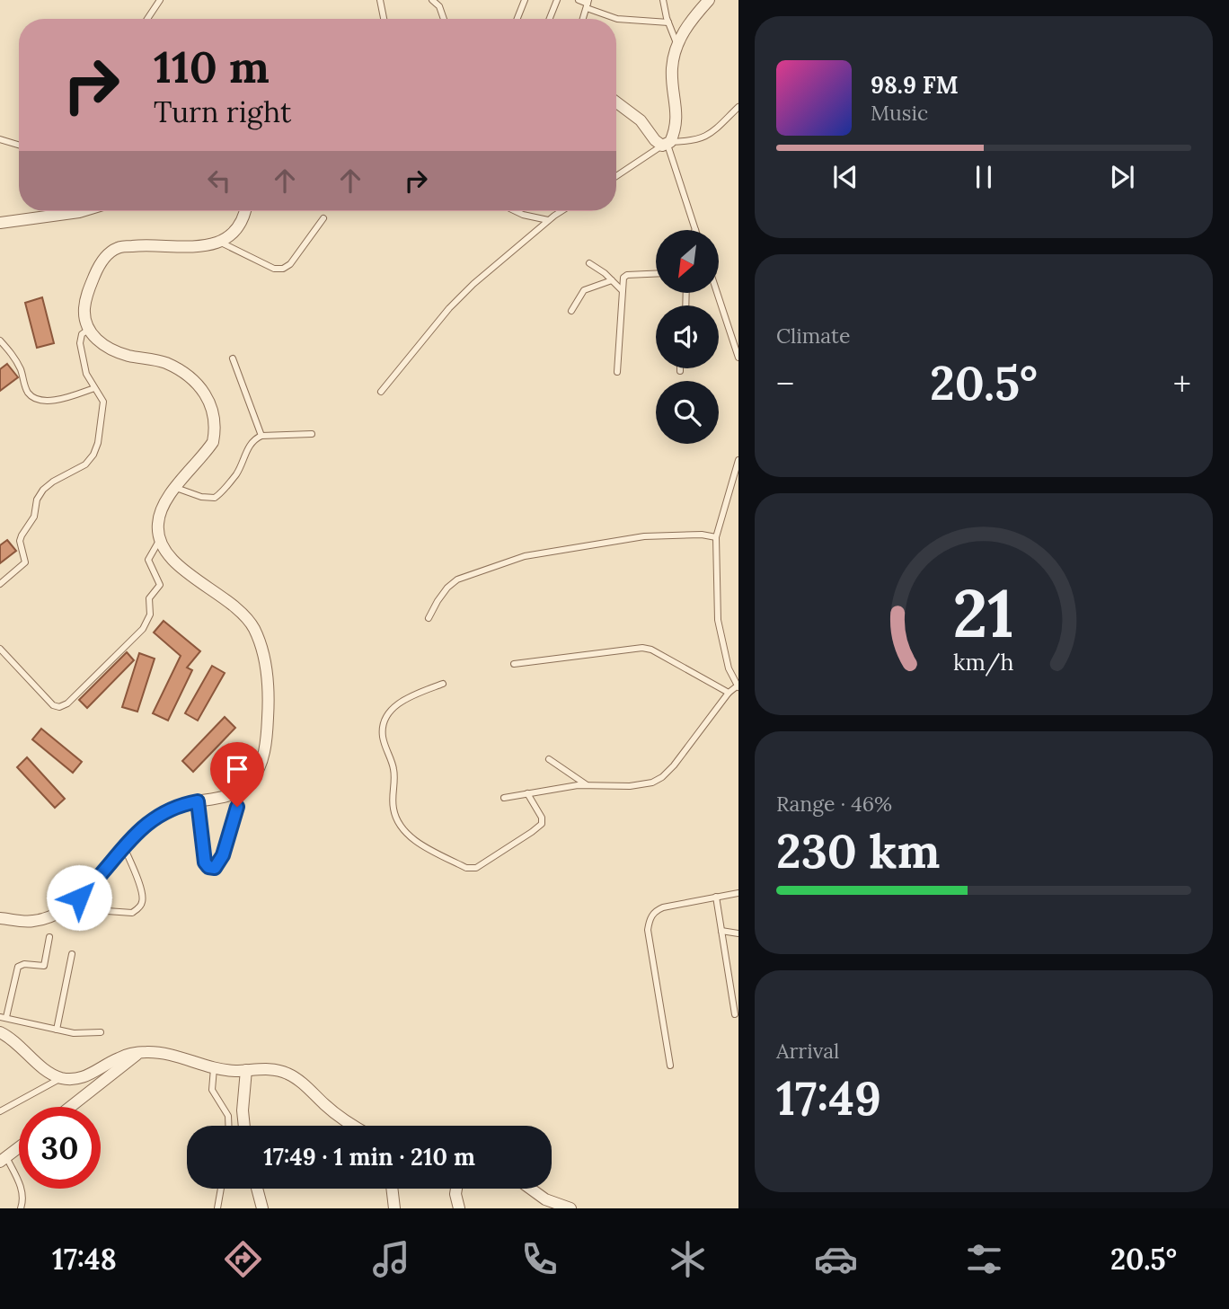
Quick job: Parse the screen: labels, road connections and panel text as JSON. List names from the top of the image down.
{
  "north": "bottom left",
  "page": {
    "turn": ["110 m", "Turn right"],
    "song": ["98.9 FM", "Music"],
    "tile": [
      "Climate",
      ["Range · 46%", "230 km"],
      ["Arrival", "17:49"]
    ],
    "heat": ["−", "20.5°", "+"],
    "limit": "30",
    "trip": "17:49 · 1 min · 210 m",
    "tabs": ["17:48", "20.5°"],
    "gauge": ["21", "km/h"]
  }
}
